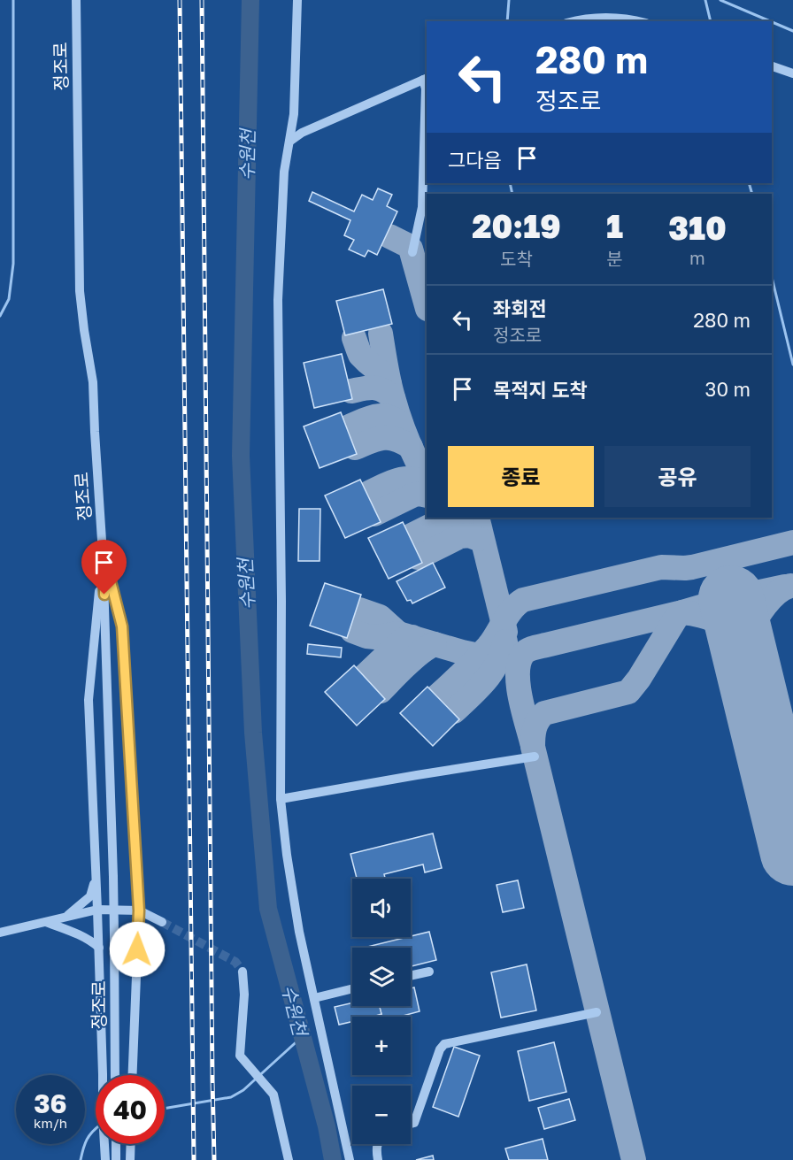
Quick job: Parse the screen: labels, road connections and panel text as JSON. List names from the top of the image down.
{
  "streets": {
    "street": ["정조로"]
  },
  "water": ["수원천"],
  "page": {
    "turn": ["280 m", "정조로"],
    "then": "그다음",
    "eta": [
      "20:19",
      "도착",
      "1",
      "분",
      "310",
      "m"
    ],
    "list": [
      {
        "name": "좌회전",
        "note": "정조로",
        "value": "280 m"
      },
      {
        "name": "목적지 도착",
        "value": "30 m"
      }
    ],
    "buttons": ["종료", "공유"],
    "map_buttons": ["+", "−"],
    "speed": "36 km/h",
    "limit": "40"
  }
}
